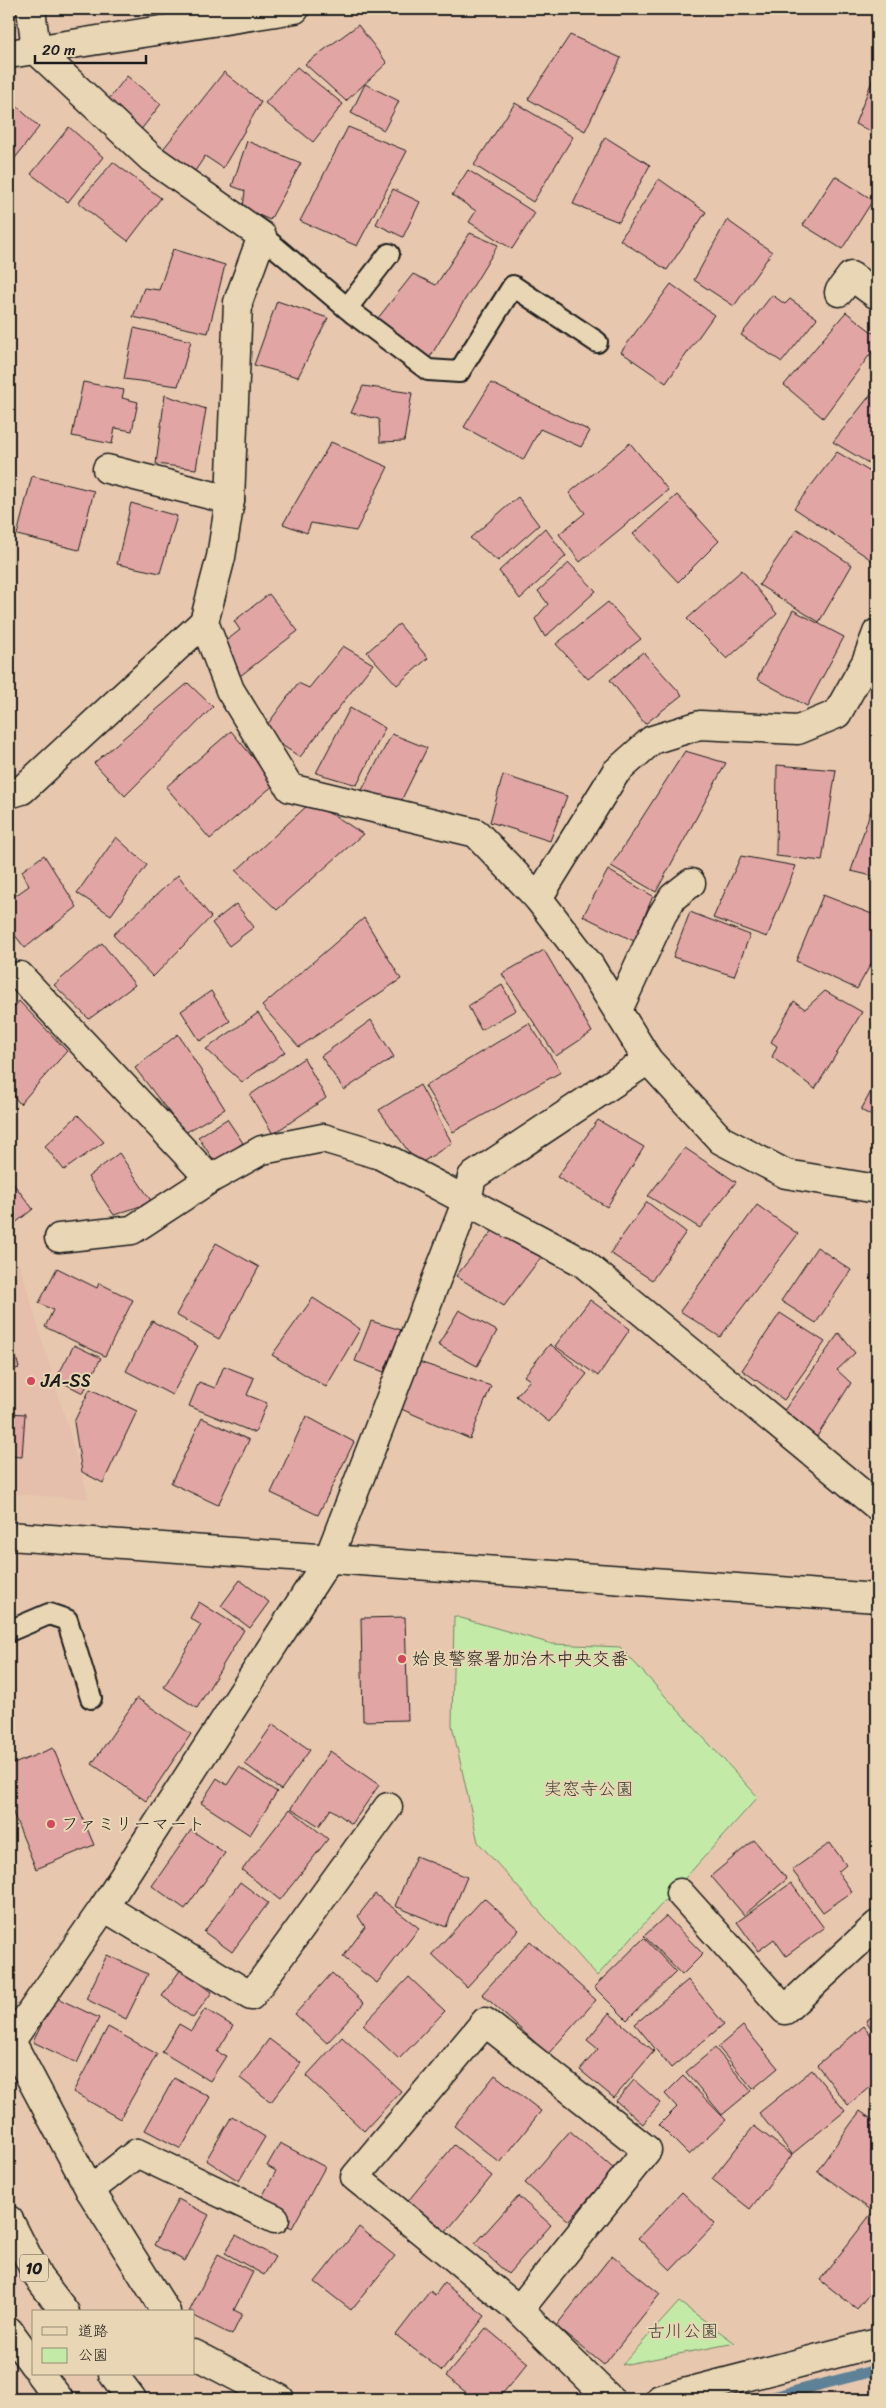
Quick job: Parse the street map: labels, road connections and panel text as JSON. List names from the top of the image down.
{
  "streets": {
    "main road": ["10"]
  },
  "parks": ["実窓寺公園", "古川公園"],
  "places": ["JA-SS", "姶良警察署加治木中央交番", "ファミリーマート"],
  "legend": ["道路", "公園"],
  "scale_bar": "20 m"
}
